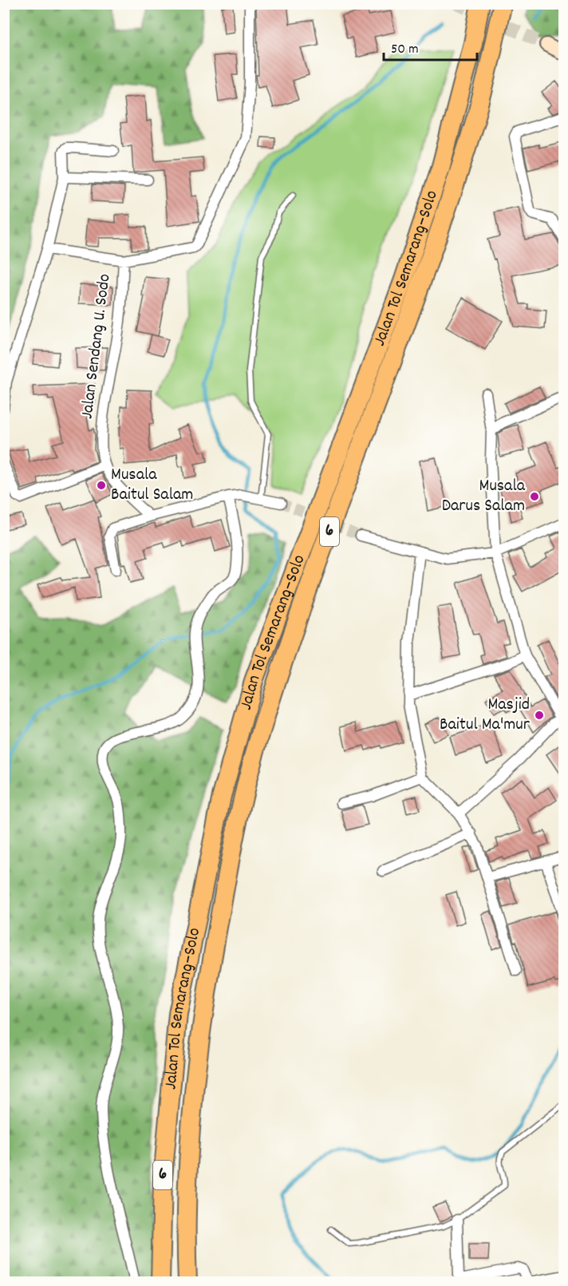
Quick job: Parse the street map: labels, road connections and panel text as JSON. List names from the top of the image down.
{
  "streets": {
    "highway": ["Jalan Tol Semarang–Solo", "6"],
    "street": ["Jalan Sendang U. Sodo"]
  },
  "places": ["Musala Baitul Salam", "Musala Darus Salam", "Masjid Baitul Ma'mur"],
  "scale_bar": "50 m"
}
